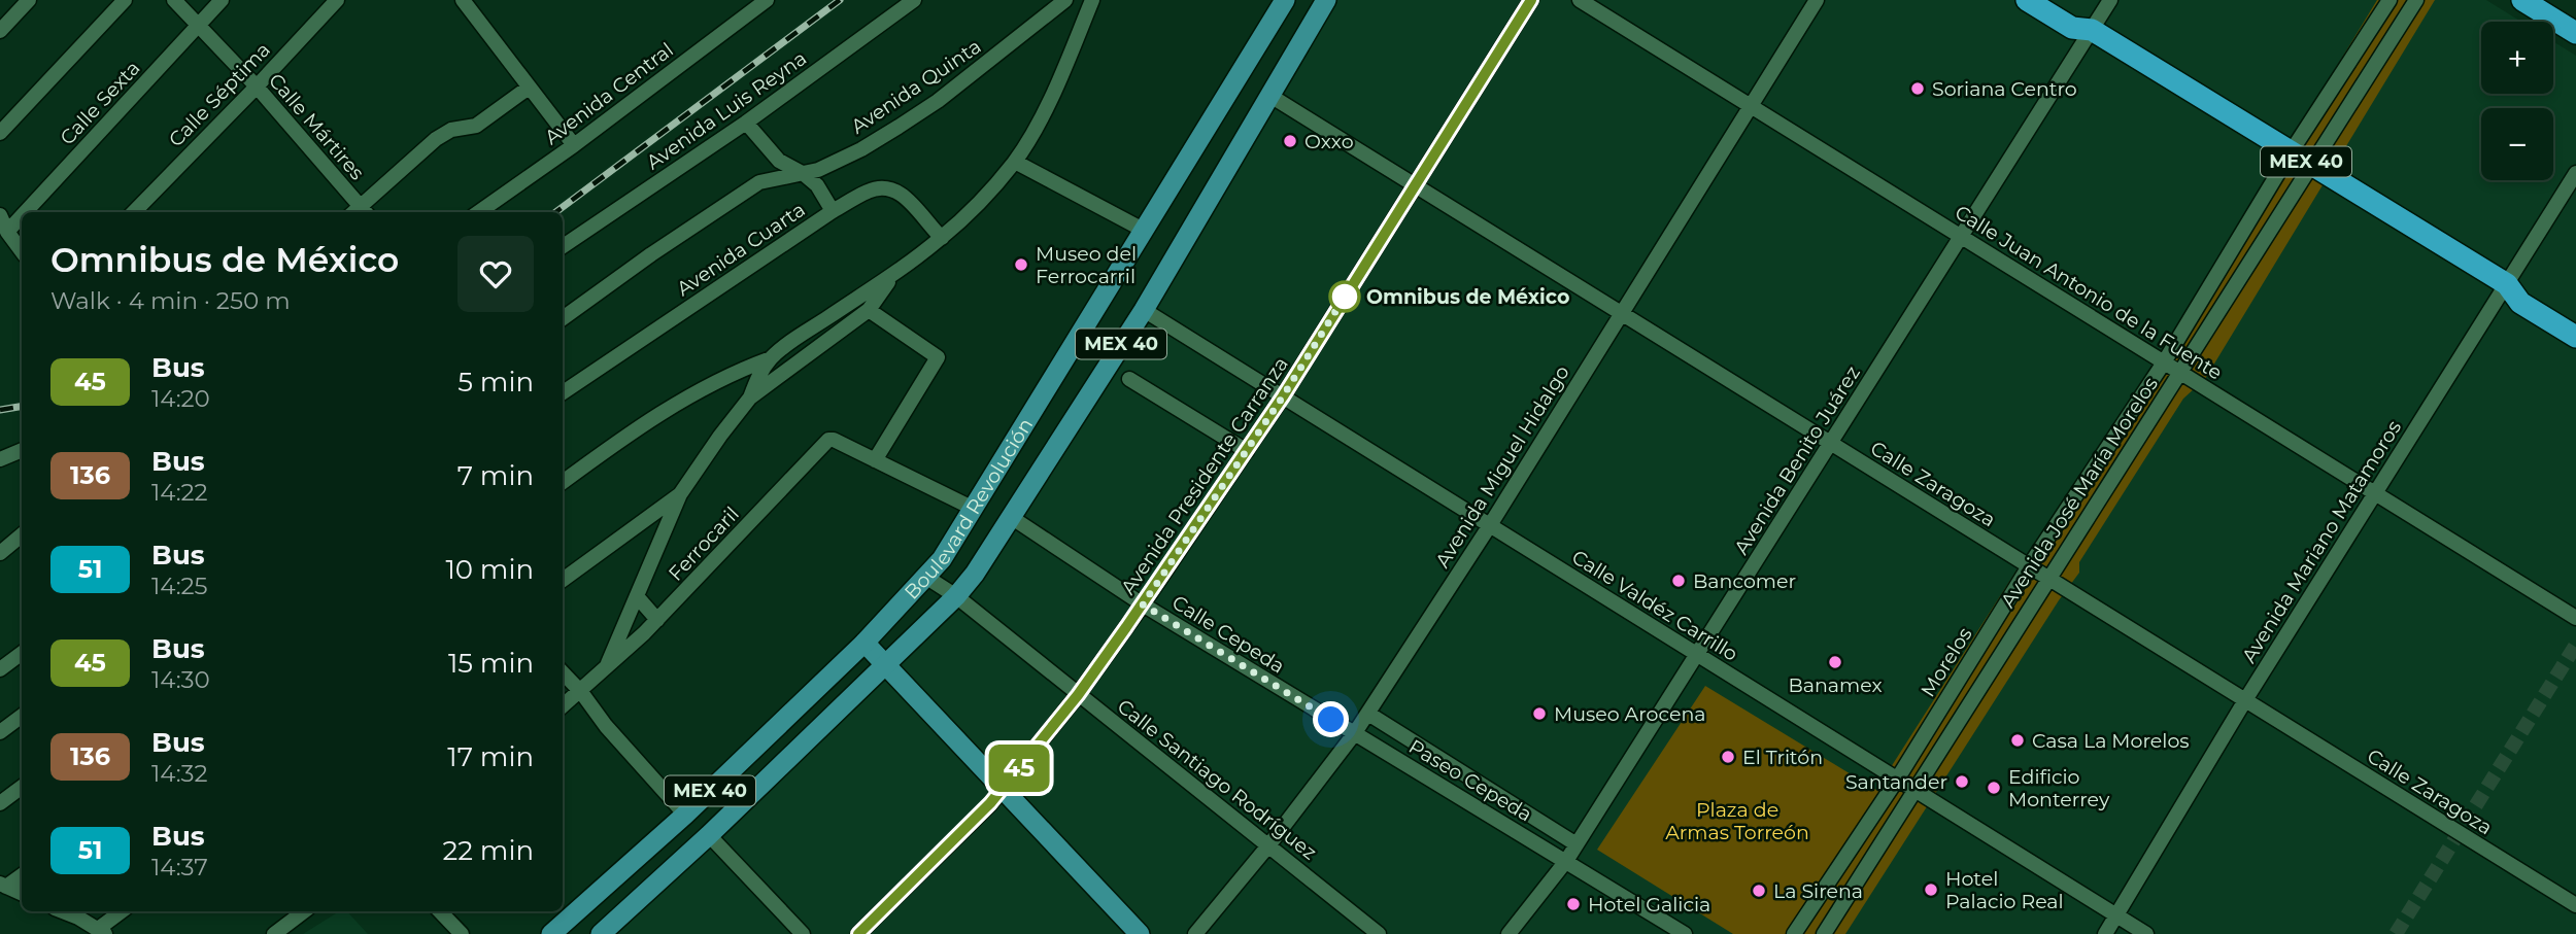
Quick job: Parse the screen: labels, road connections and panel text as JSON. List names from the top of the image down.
{
  "streets": {
    "highway": ["MEX 40"],
    "main road": ["Boulevard Revolución"],
    "street": [
      "Avenida Quinta",
      "Avenida Central",
      "Calle Séptima",
      "Calle Sexta",
      "Avenida Luis Reyna",
      "Calle Mártires",
      "Avenida Cuarta",
      "Calle Juan Antonio de la Fuente",
      "Avenida Benito Juárez",
      "Avenida Miguel Hidalgo",
      "Avenida Presidente Carranza",
      "Calle Zaragoza",
      "Avenida José María Morelos",
      "Avenida Mariano Matamoros",
      "Ferrocaril",
      "Calle Valdéz Carrillo",
      "Calle Cepeda",
      "Morelos",
      "Calle Santiago Rodríguez",
      "Paseo Cepeda"
    ]
  },
  "crossings": [
    ["Calle Séptima", "Calle Mártires"],
    ["Calle Sexta", "Calle Mártires"],
    ["MEX 40", "Avenida Benito Juárez"],
    ["MEX 40", "Calle Zaragoza"],
    ["MEX 40", "Avenida José María Morelos"],
    ["MEX 40", "Avenida Mariano Matamoros"],
    ["MEX 40", "Calle Valdéz Carrillo"],
    ["MEX 40", "Calle Cepeda"],
    ["MEX 40", "Morelos"],
    ["MEX 40", "Calle Santiago Rodríguez"],
    ["Calle Juan Antonio de la Fuente", "Avenida Benito Juárez"],
    ["Calle Juan Antonio de la Fuente", "Avenida Miguel Hidalgo"],
    ["Calle Juan Antonio de la Fuente", "Avenida José María Morelos"],
    ["Calle Juan Antonio de la Fuente", "Avenida Mariano Matamoros"],
    ["Calle Juan Antonio de la Fuente", "Morelos"],
    ["Avenida Benito Juárez", "Calle Zaragoza"],
    ["Avenida Benito Juárez", "Calle Valdéz Carrillo"],
    ["Avenida Benito Juárez", "Paseo Cepeda"],
    ["Avenida Miguel Hidalgo", "Calle Zaragoza"],
    ["Avenida Miguel Hidalgo", "Calle Valdéz Carrillo"],
    ["Avenida Miguel Hidalgo", "Calle Cepeda"],
    ["Avenida Miguel Hidalgo", "Calle Santiago Rodríguez"],
    ["Avenida Miguel Hidalgo", "Paseo Cepeda"],
    ["Avenida Presidente Carranza", "Calle Zaragoza"],
    ["Avenida Presidente Carranza", "Calle Valdéz Carrillo"],
    ["Avenida Presidente Carranza", "Calle Cepeda"],
    ["Avenida Presidente Carranza", "Calle Santiago Rodríguez"],
    ["Calle Zaragoza", "Avenida José María Morelos"],
    ["Calle Zaragoza", "Avenida Mariano Matamoros"],
    ["Calle Zaragoza", "Morelos"],
    ["Avenida José María Morelos", "Calle Valdéz Carrillo"],
    ["Avenida José María Morelos", "Morelos"],
    ["Boulevard Revolución", "Calle Santiago Rodríguez"],
    ["Avenida Mariano Matamoros", "Calle Valdéz Carrillo"],
    ["Calle Valdéz Carrillo", "Morelos"],
    ["Calle Cepeda", "Paseo Cepeda"]
  ],
  "parks": ["Plaza de Armas Torreón"],
  "places": [
    "Soriana Centro",
    "Oxxo",
    "Museo del Ferrocarril",
    "Omnibus de México",
    "Bancomer",
    "Banamex",
    "Museo Arocena",
    "Casa La Morelos",
    "El Tritón",
    "Santander",
    "Edificio Monterrey",
    "Hotel Palacio Real",
    "La Sirena",
    "Hotel Galicia"
  ],
  "lines": ["bus line 45"],
  "page": {
    "on_map": "45",
    "map_buttons": ["+", "−"],
    "heading": ["Omnibus de México", "Walk · 4 min · 250 m"],
    "list": [
      {
        "mark": "45",
        "name": "Bus",
        "note": "14:20",
        "value": "5 min"
      },
      {
        "mark": "136",
        "name": "Bus",
        "note": "14:22",
        "value": "7 min"
      },
      {
        "mark": "51",
        "name": "Bus",
        "note": "14:25",
        "value": "10 min"
      },
      {
        "mark": "45",
        "name": "Bus",
        "note": "14:30",
        "value": "15 min"
      },
      {
        "mark": "136",
        "name": "Bus",
        "note": "14:32",
        "value": "17 min"
      },
      {
        "mark": "51",
        "name": "Bus",
        "note": "14:37",
        "value": "22 min"
      }
    ]
  }
}
